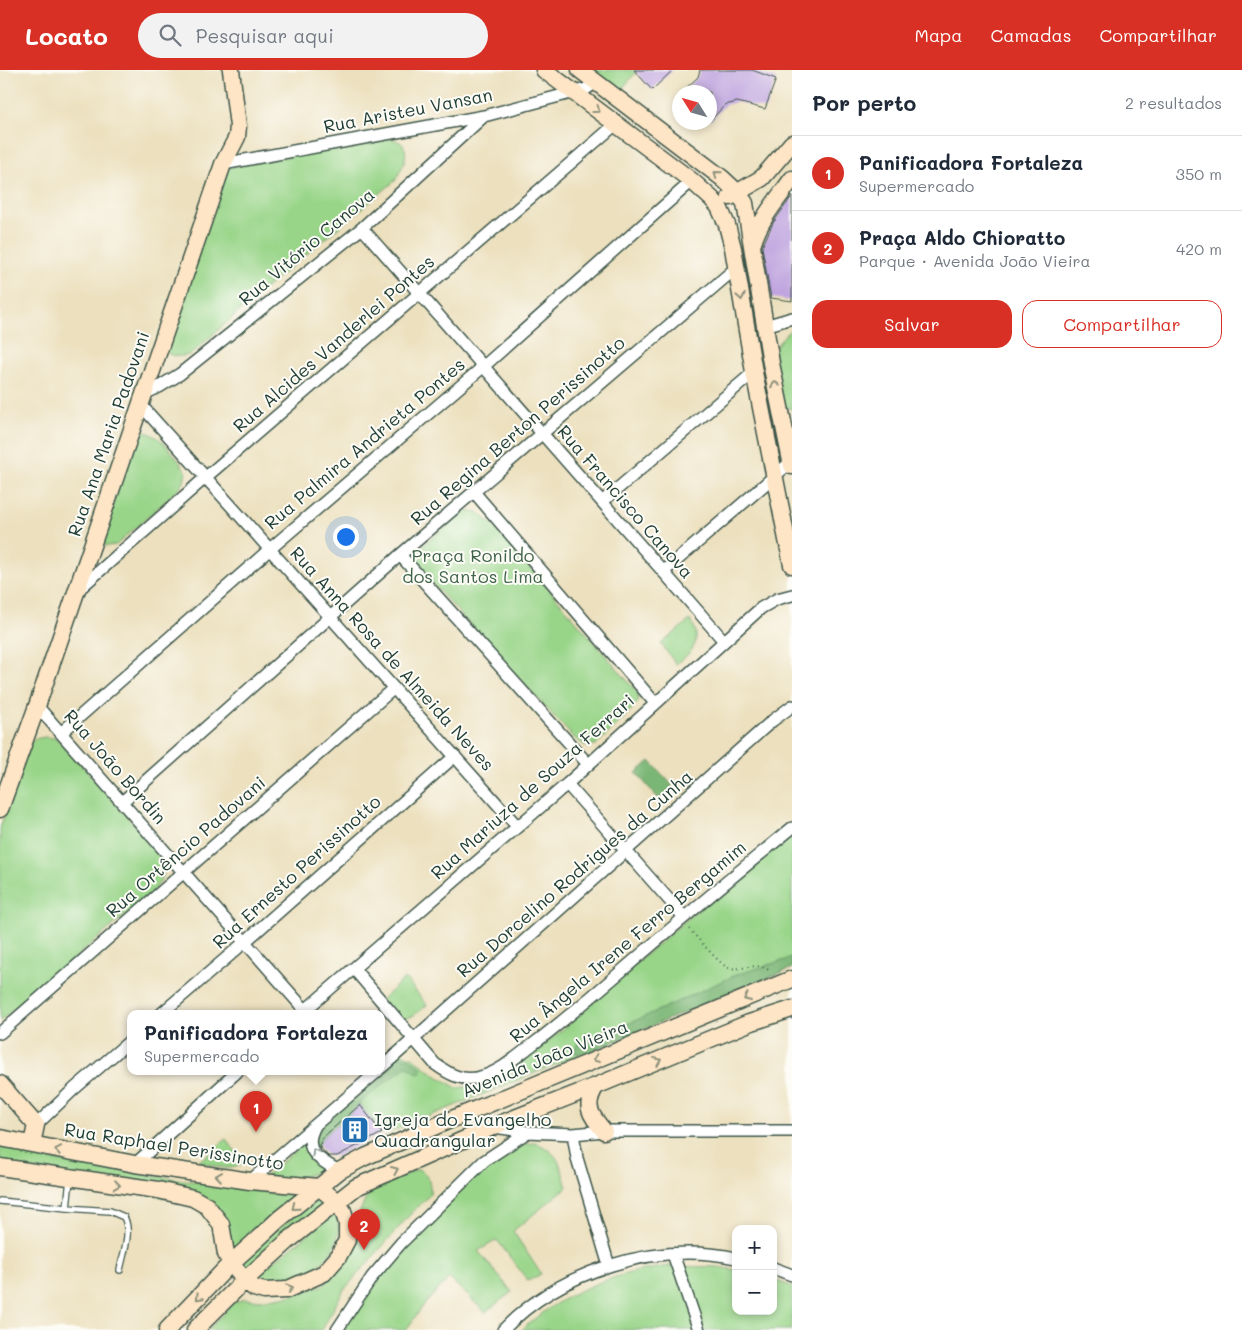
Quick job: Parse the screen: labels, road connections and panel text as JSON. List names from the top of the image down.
{
  "streets": {
    "street": [
      "Rua Aristeu Vansan",
      "Rua Vitório Canova",
      "Rua Alcides Vanderlei Pontes",
      "Rua Regina Berton Perissinotto",
      "Rua Ana Maria Padovani",
      "Rua Palmira Andrieta Pontes",
      "Rua Francisco Canova",
      "Rua Anna Rosa de Almeida Neves",
      "Rua João Bordin",
      "Rua Mariuza de Souza Ferrari",
      "Rua Ortêncio Padovani",
      "Rua Ernesto Perissinotto",
      "Rua Dorcelino Rodrigues da Cunha",
      "Rua Ângela Irene Ferro Bergamim",
      "Avenida João Vieira",
      "Rua Raphael Perissinotto"
    ]
  },
  "crossings": [
    ["Rua Aristeu Vansan", "Rua Vitório Canova"],
    ["Rua Aristeu Vansan", "Rua Ana Maria Padovani"],
    ["Rua Vitório Canova", "Rua Ana Maria Padovani"],
    ["Rua Vitório Canova", "Rua Francisco Canova"],
    ["Rua Vitório Canova", "Rua Anna Rosa de Almeida Neves"],
    ["Rua Alcides Vanderlei Pontes", "Rua Ana Maria Padovani"],
    ["Rua Alcides Vanderlei Pontes", "Rua Francisco Canova"],
    ["Rua Alcides Vanderlei Pontes", "Rua Anna Rosa de Almeida Neves"],
    ["Rua Regina Berton Perissinotto", "Rua Francisco Canova"],
    ["Rua Regina Berton Perissinotto", "Rua Anna Rosa de Almeida Neves"],
    ["Rua Regina Berton Perissinotto", "Rua João Bordin"],
    ["Rua Ana Maria Padovani", "Rua Anna Rosa de Almeida Neves"],
    ["Rua Ana Maria Padovani", "Rua João Bordin"],
    ["Rua Palmira Andrieta Pontes", "Rua Francisco Canova"],
    ["Rua Palmira Andrieta Pontes", "Rua Anna Rosa de Almeida Neves"],
    ["Rua Palmira Andrieta Pontes", "Rua João Bordin"],
    ["Rua Francisco Canova", "Rua Mariuza de Souza Ferrari"],
    ["Rua Anna Rosa de Almeida Neves", "Rua Mariuza de Souza Ferrari"],
    ["Rua Anna Rosa de Almeida Neves", "Rua Ortêncio Padovani"],
    ["Rua Anna Rosa de Almeida Neves", "Rua Ernesto Perissinotto"],
    ["Rua João Bordin", "Rua Ortêncio Padovani"],
    ["Rua João Bordin", "Rua Ernesto Perissinotto"],
    ["Rua Dorcelino Rodrigues da Cunha", "Rua Ângela Irene Ferro Bergamim"],
    ["Avenida João Vieira", "Rua Raphael Perissinotto"]
  ],
  "one_way": ["Rua Raphael Perissinotto"],
  "parks": ["Praça Ronildo dos Santos Lima"],
  "places": {
    "building": ["Igreja do Evangelho Quadrangular"]
  },
  "north": "top left",
  "page": {
    "header": "Locato",
    "search": "Pesquisar aqui",
    "nav": ["Mapa", "Camadas", "Compartilhar"],
    "heading": ["Por perto", "2 resultados"],
    "list": [
      {
        "mark": "1",
        "name": "Panificadora Fortaleza",
        "note": "Supermercado",
        "value": "350 m"
      },
      {
        "mark": "2",
        "name": "Praça Aldo Chioratto",
        "note": "Parque · Avenida João Vieira",
        "value": "420 m"
      }
    ],
    "buttons": ["Salvar", "Compartilhar"],
    "popup": ["Panificadora Fortaleza", "Supermercado"],
    "pins": ["1", "2"],
    "map_buttons": ["+", "−"]
  }
}
